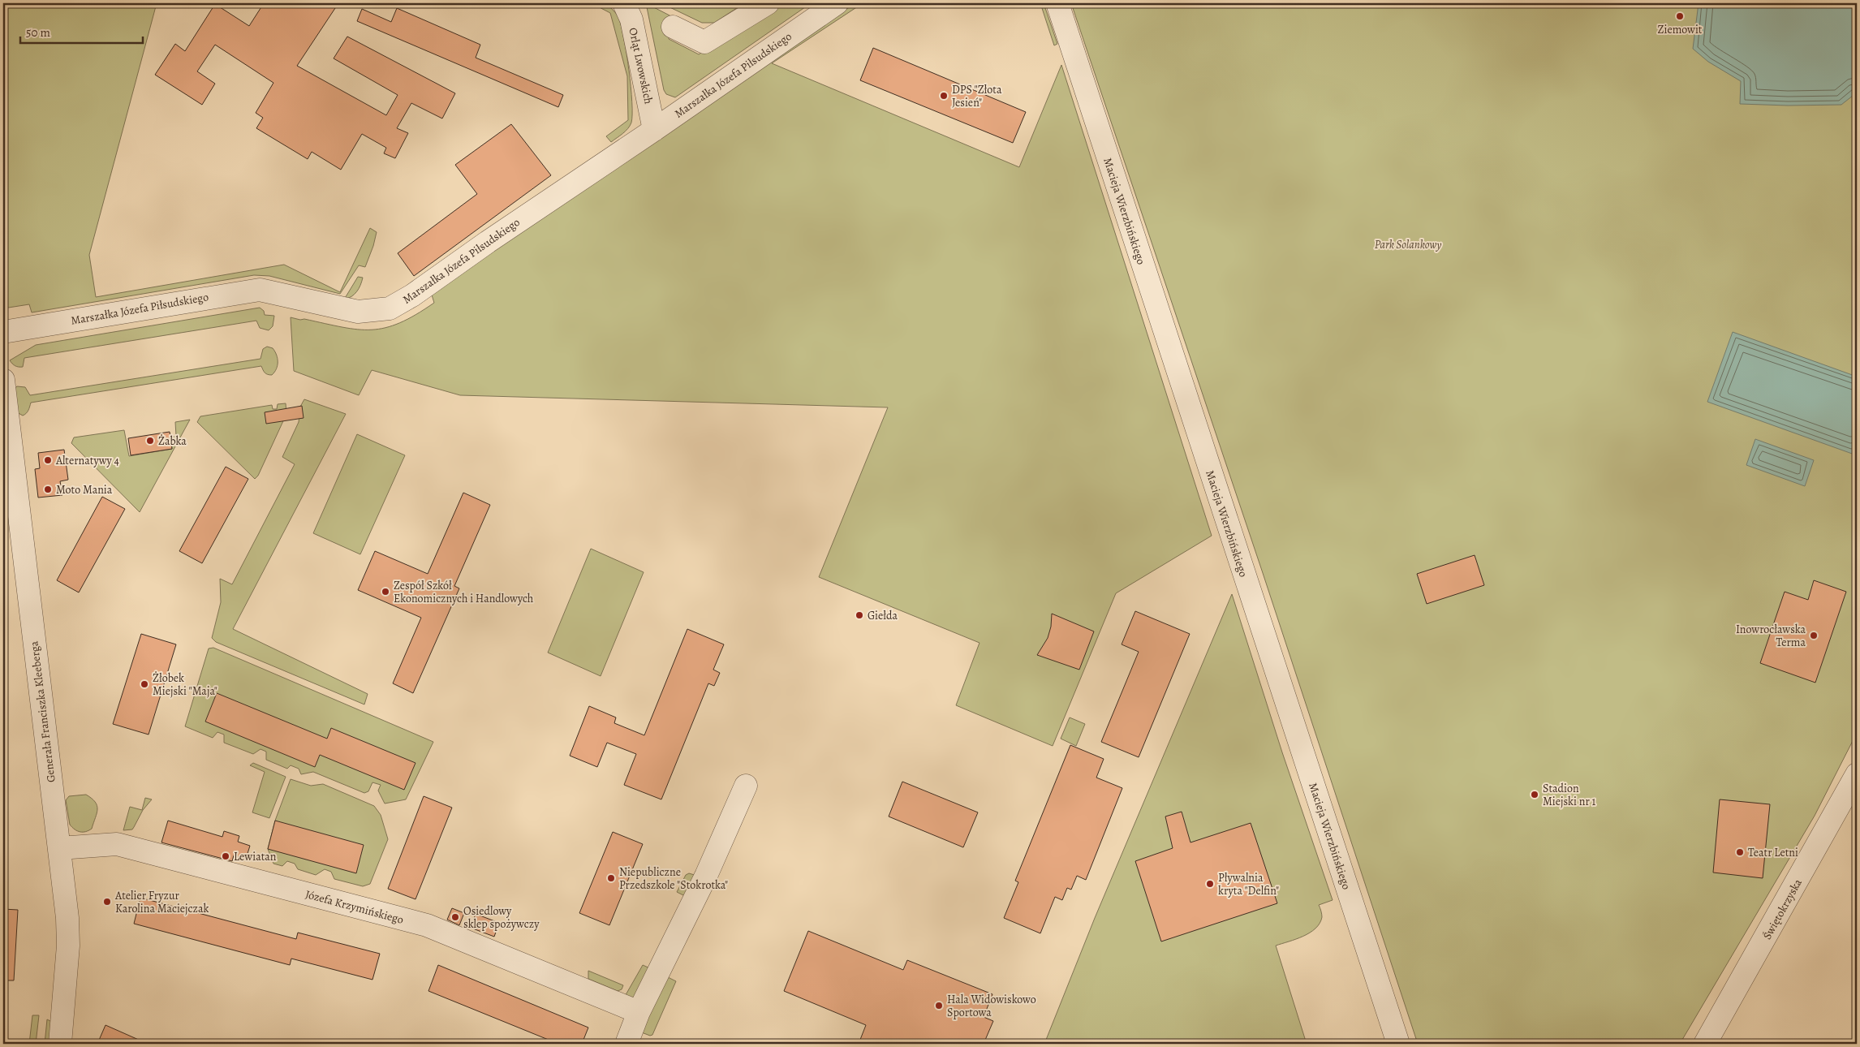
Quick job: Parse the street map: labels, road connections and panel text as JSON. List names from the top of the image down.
{
  "streets": {
    "street": [
      "Orląt Lwowskich",
      "Marszałka Józefa Piłsudskiego",
      "Macieja Wierzbińskiego",
      "Generała Franciszka Kleeberga",
      "Józefa Krzymińskiego",
      "Świętokrzyska"
    ]
  },
  "crossings": [
    ["Orląt Lwowskich", "Marszałka Józefa Piłsudskiego"],
    ["Generała Franciszka Kleeberga", "Józefa Krzymińskiego"]
  ],
  "parks": ["Park Solankowy"],
  "places": [
    "Ziemowit",
    "DPS \"Złota Jesień\"",
    "Żabka",
    "Alternatywy 4",
    "Moto Mania",
    "Zespół Szkół Ekonomicznych i Handlowych",
    "Giełda",
    "Inowrocławska Terma",
    "Żłobek Miejski \"Maja\"",
    "Stadion Miejski nr 1",
    "Teatr Letni",
    "Lewiatan",
    "Niepubliczne Przedszkole \"Stokrotka\"",
    "Pływalnia kryta \"Delfin\"",
    "Atelier Fryzur Karolina Maciejczak",
    "Osiedlowy sklep spożywczy",
    "Hala Widowiskowo Sportowa"
  ],
  "scale_bar": "50 m"
}
